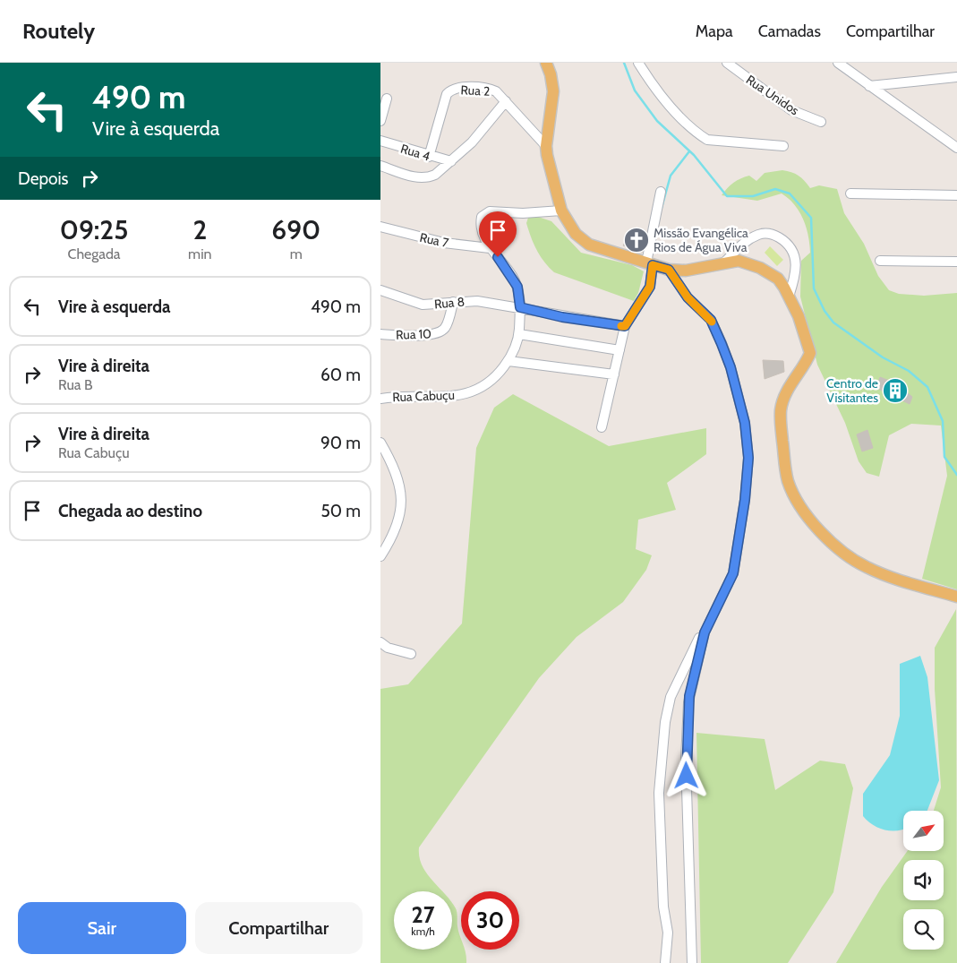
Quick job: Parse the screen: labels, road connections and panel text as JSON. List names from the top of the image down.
{
  "streets": {
    "street": [
      "Rua 2",
      "Rua Unidos",
      "Rua 4",
      "Rua 7",
      "Rua 8",
      "Rua 10",
      "Rua Cabuçu"
    ]
  },
  "crossings": [
    ["Rua 2", "Rua 4"],
    ["Rua 7", "Rua Cabuçu"],
    ["Rua 8", "Rua 10"],
    ["Rua 8", "Rua Cabuçu"]
  ],
  "places": {
    "church": ["Missão Evangélica Rios de Água Viva"],
    "building": ["Centro de Visitantes"]
  },
  "north": "top right",
  "page": {
    "header": "Routely",
    "nav": ["Mapa", "Camadas", "Compartilhar"],
    "turn": ["490 m", "Vire à esquerda"],
    "then": "Depois",
    "eta": [
      "09:25",
      "Chegada",
      "2",
      "min",
      "690",
      "m"
    ],
    "list": [
      {
        "name": "Vire à esquerda",
        "value": "490 m"
      },
      {
        "name": "Vire à direita",
        "note": "Rua B",
        "value": "60 m"
      },
      {
        "name": "Vire à direita",
        "note": "Rua Cabuçu",
        "value": "90 m"
      },
      {
        "name": "Chegada ao destino",
        "value": "50 m"
      }
    ],
    "speed": "27 km/h",
    "limit": "30",
    "buttons": ["Sair", "Compartilhar"]
  }
}
